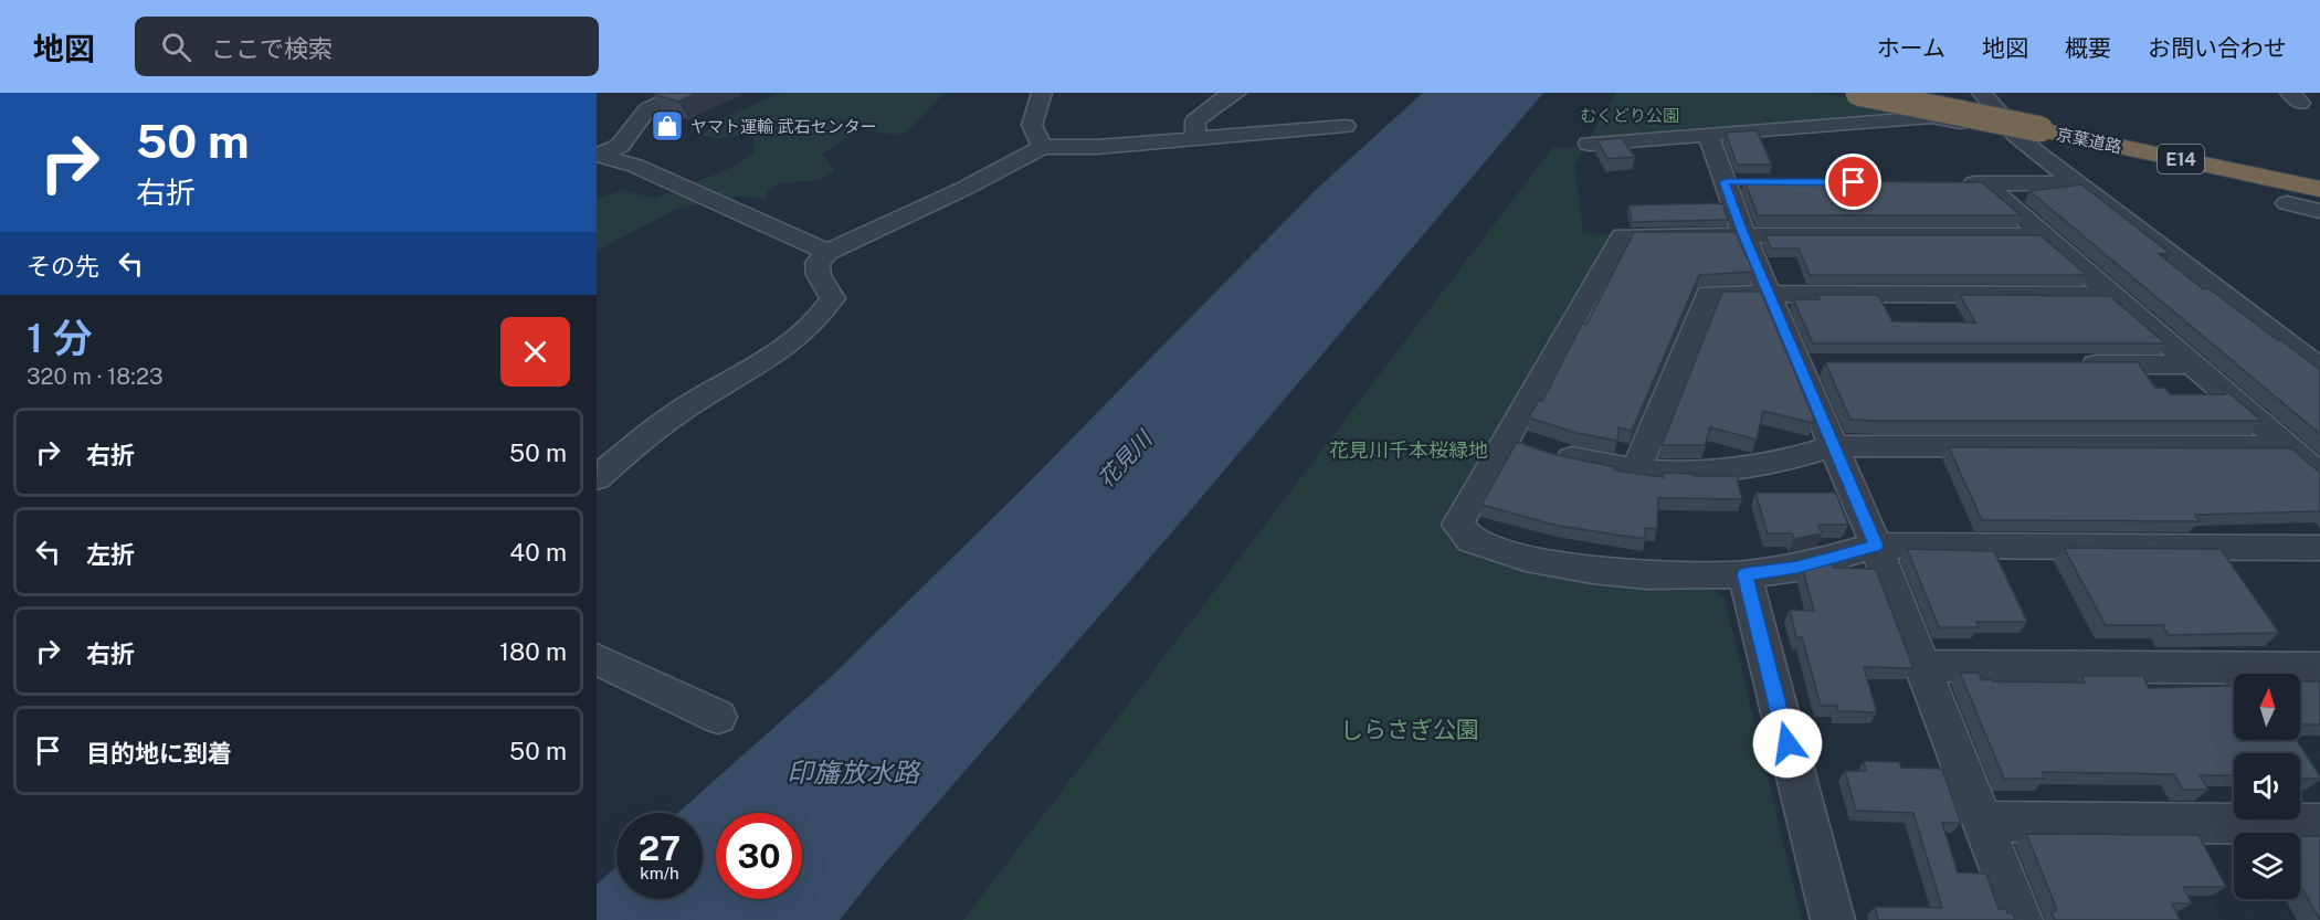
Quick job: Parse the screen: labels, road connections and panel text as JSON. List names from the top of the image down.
{
  "streets": {
    "highway": ["京葉道路", "E14"]
  },
  "water": ["花見川", "印旛放水路"],
  "parks": ["むくどり公園", "花見川千本桜緑地", "しらさぎ公園"],
  "places": {
    "shop": ["ヤマト運輸 武石センター"]
  },
  "north": "top",
  "page": {
    "header": "地図",
    "search": "ここで検索",
    "nav": [
      "ホーム",
      "地図",
      "概要",
      "お問い合わせ"
    ],
    "turn": ["50 m", "右折"],
    "then": "その先",
    "heading": ["1 分", "320 m · 18:23"],
    "list": [
      {
        "name": "右折",
        "value": "50 m"
      },
      {
        "name": "左折",
        "value": "40 m"
      },
      {
        "name": "右折",
        "value": "180 m"
      },
      {
        "name": "目的地に到着",
        "value": "50 m"
      }
    ],
    "speed": "27 km/h",
    "limit": "30"
  }
}
